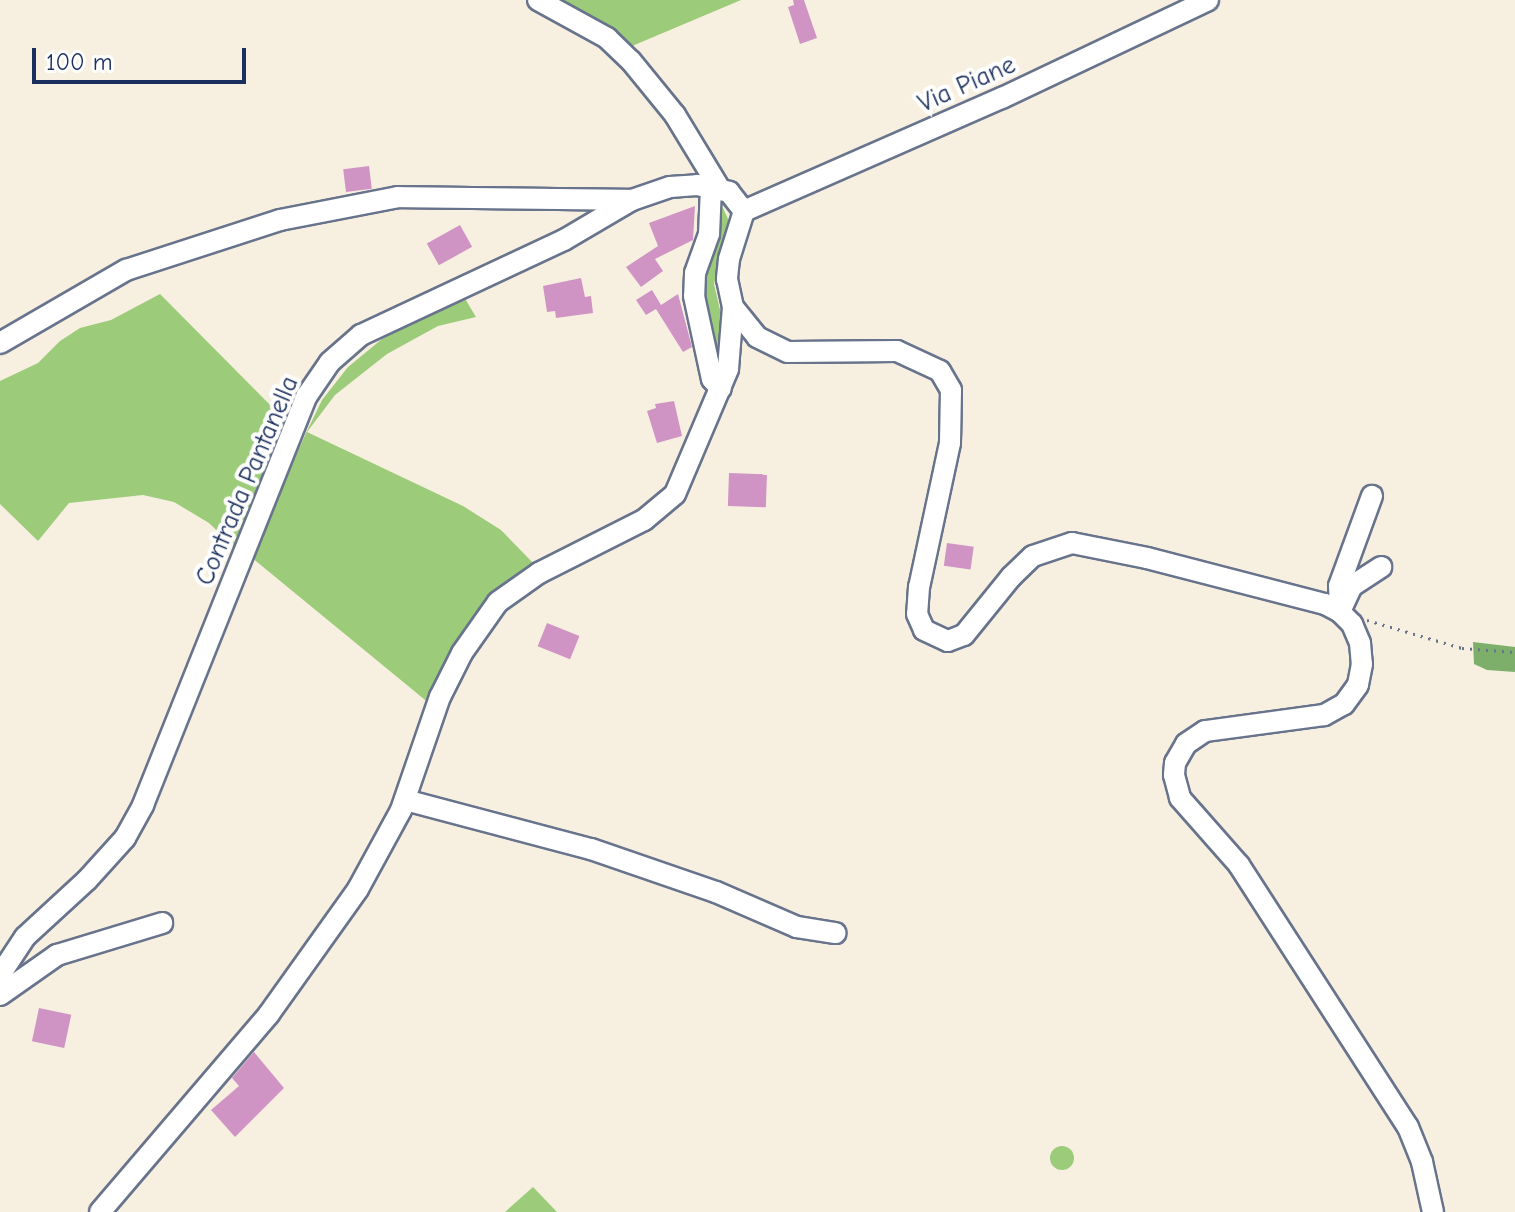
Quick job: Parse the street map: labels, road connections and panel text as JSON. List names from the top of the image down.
{
  "streets": {
    "street": ["Via Piane", "Contrada Pantanella"]
  },
  "scale_bar": "100 m"
}
